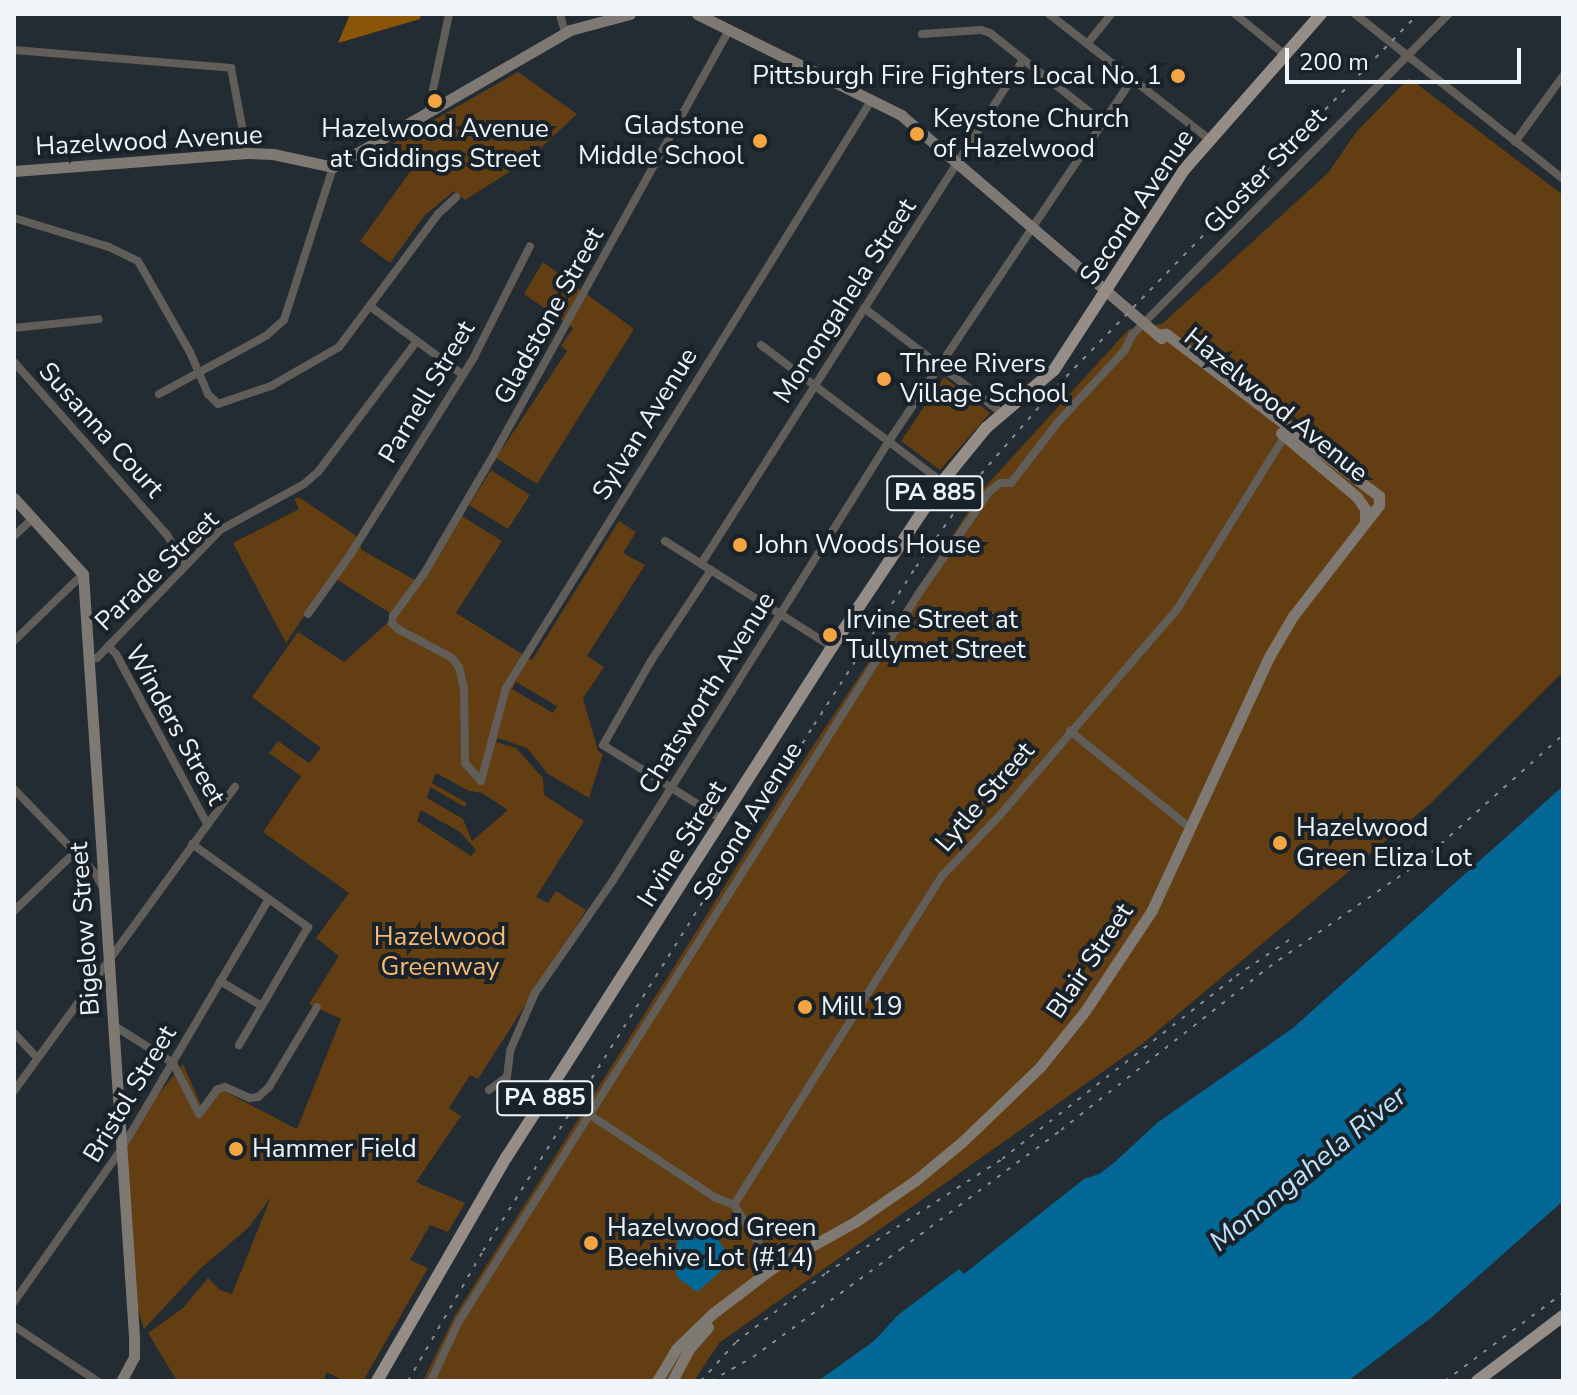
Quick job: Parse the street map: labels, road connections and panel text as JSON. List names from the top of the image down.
{
  "streets": {
    "main road": ["Second Avenue", "PA 885", "Irvine Street"],
    "street": [
      "Hazelwood Avenue",
      "Gloster Street",
      "Monongahela Street",
      "Gladstone Street",
      "Parnell Street",
      "Sylvan Avenue",
      "Susanna Court",
      "Parade Street",
      "Chatsworth Avenue",
      "Winders Street",
      "Lytle Street",
      "Bigelow Street",
      "Blair Street",
      "Bristol Street"
    ]
  },
  "crossings": [
    ["Hazelwood Avenue", "Gloster Street"],
    ["Hazelwood Avenue", "Second Avenue"],
    ["Hazelwood Avenue", "Monongahela Street"],
    ["Hazelwood Avenue", "Gladstone Street"],
    ["Hazelwood Avenue", "Sylvan Avenue"],
    ["Hazelwood Avenue", "Chatsworth Avenue"],
    ["Hazelwood Avenue", "Lytle Street"],
    ["Hazelwood Avenue", "Blair Street"],
    ["Gloster Street", "Second Avenue"],
    ["Second Avenue", "Irvine Street"],
    ["Gladstone Street", "Sylvan Avenue"],
    ["Susanna Court", "Parade Street"],
    ["Parade Street", "Winders Street"],
    ["Parade Street", "Bigelow Street"],
    ["Bigelow Street", "Bristol Street"]
  ],
  "water": ["Monongahela River"],
  "parks": ["Hazelwood Greenway"],
  "places": [
    "Pittsburgh Fire Fighters Local No. 1",
    "Hazelwood Avenue at Giddings Street",
    "Keystone Church of Hazelwood",
    "Gladstone Middle School",
    "Three Rivers Village School",
    "John Woods House",
    "Irvine Street at Tullymet Street",
    "Hazelwood Green Eliza Lot",
    "Mill 19",
    "Hammer Field",
    "Hazelwood Green Beehive Lot (#14)"
  ],
  "scale_bar": "200 m"
}
